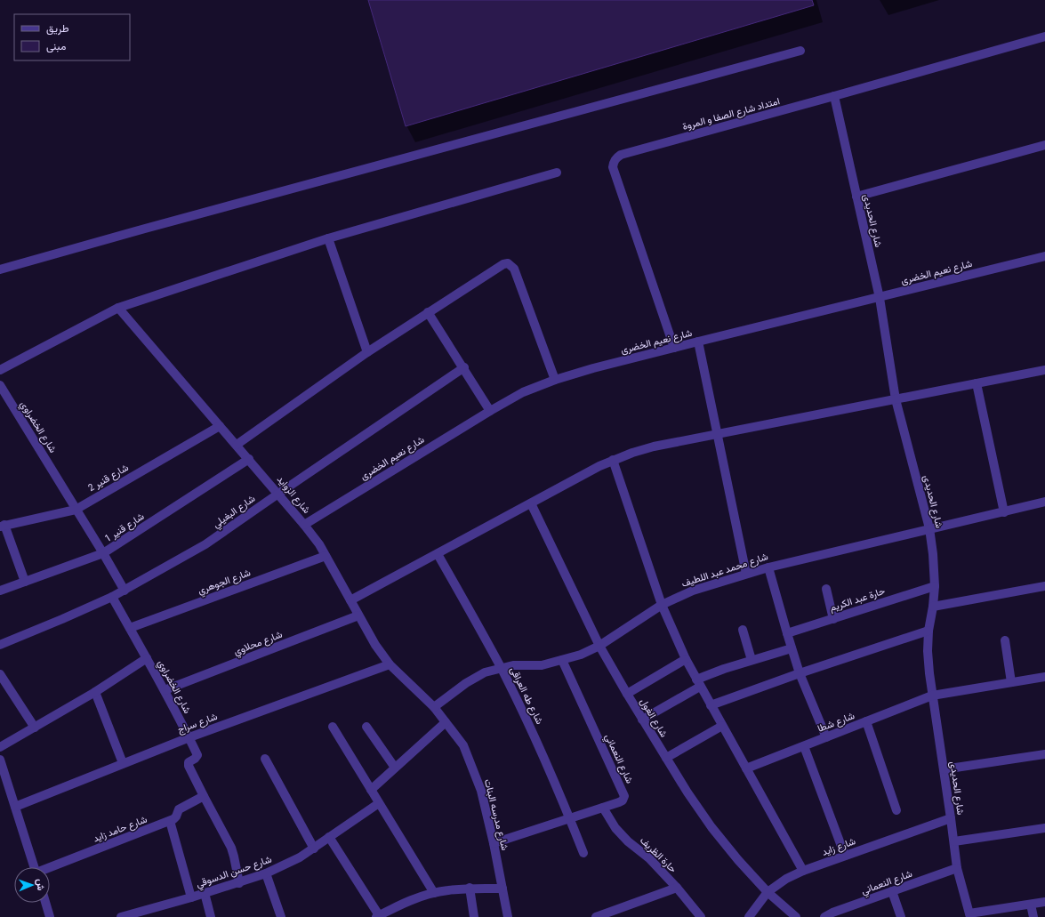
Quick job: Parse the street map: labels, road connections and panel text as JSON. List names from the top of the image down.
{
  "streets": {
    "street": [
      "امتداد شارع الصفا و المروة",
      "شارع الحديدى",
      "شارع نعيم الخضرى",
      "شارع الخضراوي",
      "شارع قنير 2",
      "شارع الزوايد",
      "شارع البغيلي",
      "شارع قنير 1",
      "شارع محمد عبد اللطيف",
      "شارع الجوهري",
      "حارة عبد الكريم",
      "شارع محلاوي",
      "شارع طه العراقى",
      "شارع الغول",
      "شارع شطا",
      "شارع سراج",
      "شارع النعماني",
      "شارع مدرسه البنات",
      "شارع حامد زايد",
      "شارع زايد",
      "حارة الظريف",
      "شارع حسن الدسوقي"
    ]
  },
  "crossings": [
    ["امتداد شارع الصفا و المروة", "شارع الحديدى"],
    ["امتداد شارع الصفا و المروة", "شارع نعيم الخضرى"],
    ["شارع الحديدى", "شارع نعيم الخضرى"],
    ["شارع الحديدى", "شارع محمد عبد اللطيف"],
    ["شارع الحديدى", "حارة عبد الكريم"],
    ["شارع الحديدى", "شارع شطا"],
    ["شارع الحديدى", "شارع النعماني"],
    ["شارع الحديدى", "شارع زايد"],
    ["شارع نعيم الخضرى", "شارع الزوايد"],
    ["شارع الخضراوي", "شارع قنير 2"],
    ["شارع الخضراوي", "شارع البغيلي"],
    ["شارع الخضراوي", "شارع قنير 1"],
    ["شارع الخضراوي", "شارع الجوهري"],
    ["شارع الخضراوي", "شارع محلاوي"],
    ["شارع الخضراوي", "شارع سراج"],
    ["شارع الخضراوي", "شارع حامد زايد"],
    ["شارع الخضراوي", "شارع حسن الدسوقي"],
    ["شارع قنير 2", "شارع الزوايد"],
    ["شارع الزوايد", "شارع البغيلي"],
    ["شارع الزوايد", "شارع قنير 1"],
    ["شارع الزوايد", "شارع محمد عبد اللطيف"],
    ["شارع الزوايد", "شارع الجوهري"],
    ["شارع الزوايد", "شارع محلاوي"],
    ["شارع الزوايد", "شارع سراج"],
    ["شارع الزوايد", "شارع مدرسه البنات"],
    ["شارع محمد عبد اللطيف", "شارع طه العراقى"],
    ["شارع محمد عبد اللطيف", "شارع الغول"],
    ["شارع محمد عبد اللطيف", "شارع النعماني"],
    ["شارع محمد عبد اللطيف", "شارع مدرسه البنات"],
    ["شارع طه العراقى", "شارع النعماني"],
    ["شارع الغول", "شارع زايد"],
    ["شارع النعماني", "شارع مدرسه البنات"],
    ["شارع النعماني", "حارة الظريف"]
  ],
  "legend": ["طريق", "مبنى"],
  "north": "right"
}
